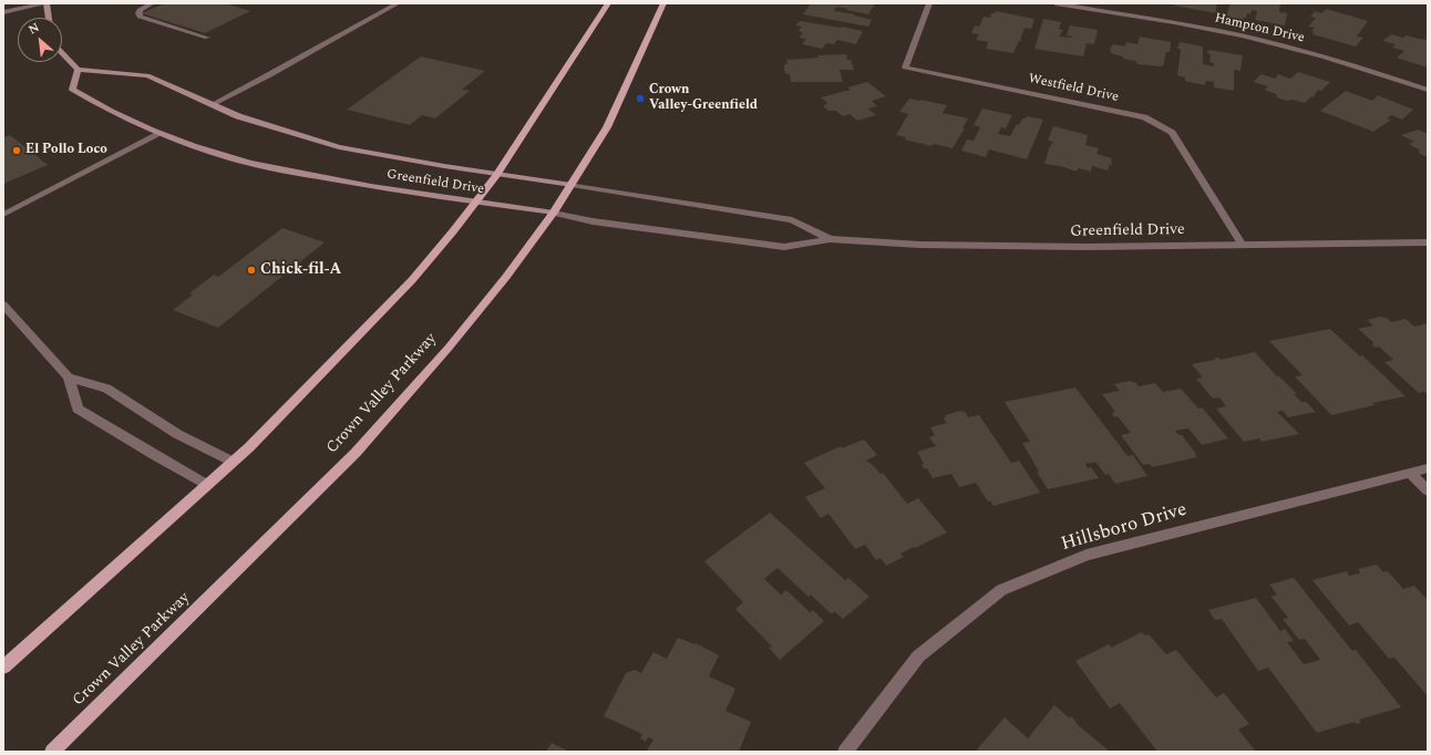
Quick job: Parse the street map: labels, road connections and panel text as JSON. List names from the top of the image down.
{
  "streets": {
    "main road": ["Greenfield Drive", "Crown Valley Parkway"],
    "street": ["Hampton Drive", "Westfield Drive", "Hillsboro Drive"]
  },
  "crossings": [
    ["Westfield Drive", "Greenfield Drive"],
    ["Greenfield Drive", "Crown Valley Parkway"]
  ],
  "places": ["Crown Valley-Greenfield", "El Pollo Loco", "Chick-fil-A"],
  "north": "top left"
}
